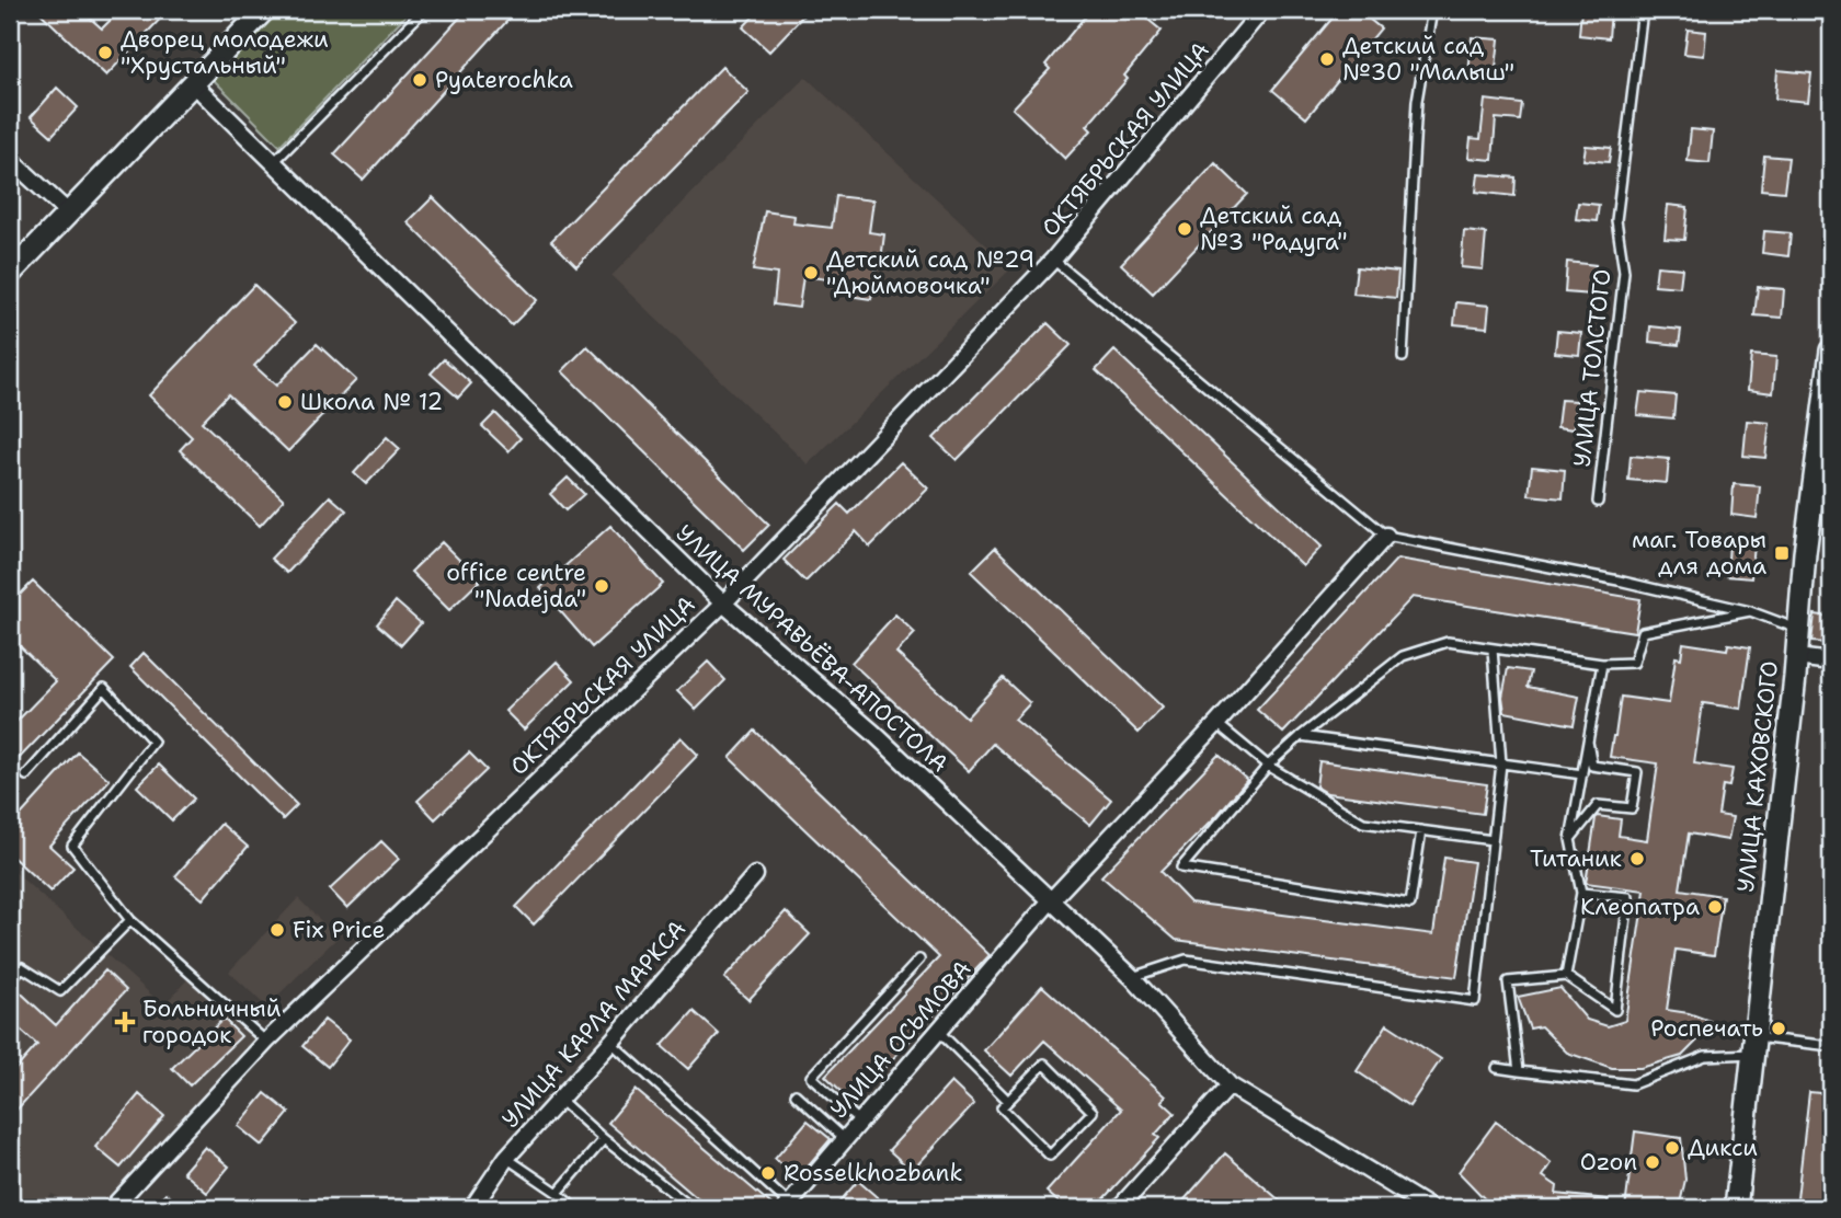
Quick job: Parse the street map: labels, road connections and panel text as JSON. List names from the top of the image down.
{
  "streets": {
    "main road": ["УЛИЦА КАХОВСКОГО"],
    "street": [
      "ОКТЯБРЬСКАЯ УЛИЦА",
      "УЛИЦА МУРАВЬЁВА-АПОСТОЛА",
      "УЛИЦА КАРЛА МАРКСА",
      "УЛИЦА ОСЬМОВА"
    ],
    "lane": ["УЛИЦА ТОЛСТОГО"]
  },
  "crossings": [
    ["ОКТЯБРЬСКАЯ УЛИЦА", "УЛИЦА МУРАВЬЁВА-АПОСТОЛА"],
    ["УЛИЦА МУРАВЬЁВА-АПОСТОЛА", "УЛИЦА ОСЬМОВА"]
  ],
  "places": {
    "other": [
      "Дворец молодежи \"Хрустальный\"",
      "Детский сад №30 \"Малыш\"",
      "Pyaterochka",
      "Детский сад №3 \"Радуга\"",
      "Детский сад №29 \"Дюймовочка\"",
      "Школа № 12",
      "office centre \"Nadejda\"",
      "Титаник",
      "Клеопатра",
      "Fix Price",
      "Роспечать",
      "Дикси",
      "Ozon",
      "Rosselkhozbank"
    ],
    "transit": ["маг. Товары для дома"],
    "health": ["Больничный городок"]
  }
}
